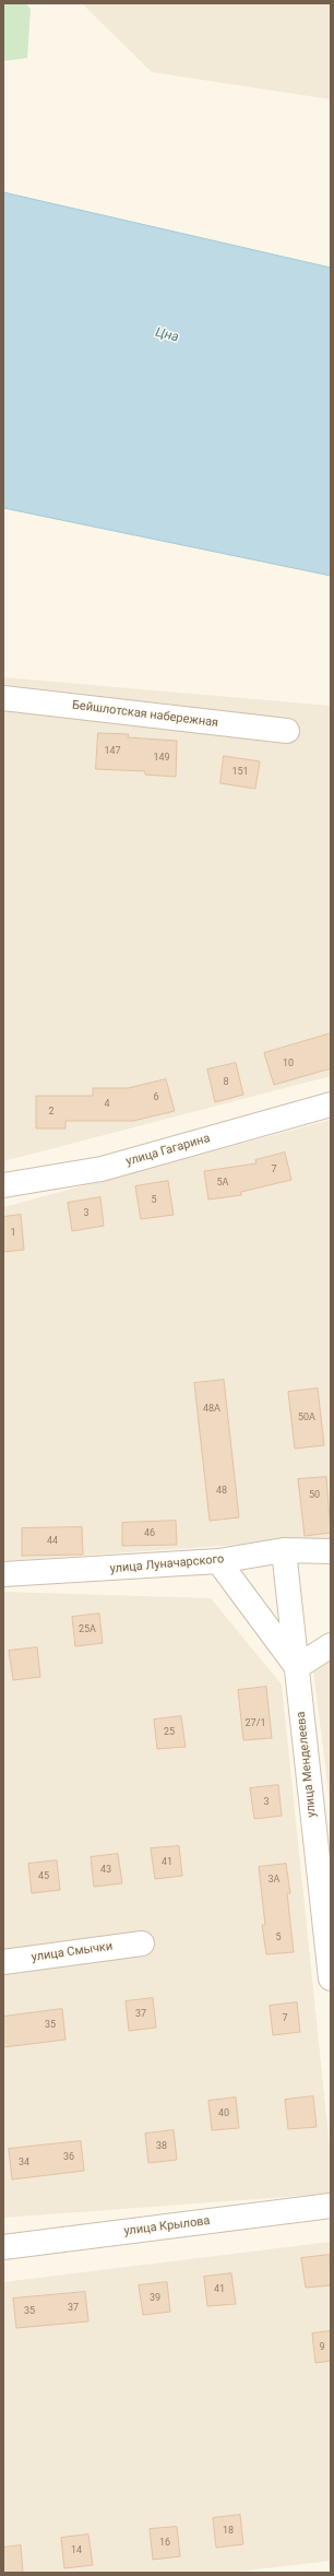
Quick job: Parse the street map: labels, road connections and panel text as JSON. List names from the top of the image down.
{
  "streets": {
    "street": [
      "Бейшлотская набережная",
      "улица Гагарина",
      "улица Луначарского",
      "улица Менделеева",
      "улица Смычки",
      "улица Крылова"
    ]
  },
  "crossings": [
    ["улица Луначарского", "улица Менделеева"]
  ],
  "water": ["Цна"],
  "house_numbers": [
    "147",
    "149",
    "151",
    "10",
    "8",
    "6",
    "4",
    "2",
    "7",
    "5А",
    "5",
    "3",
    "1",
    "48А",
    "50А",
    "48",
    "50",
    "46",
    "44",
    "25А",
    "27/1",
    "25",
    "3",
    "41",
    "43",
    "45",
    "3А",
    "5",
    "37",
    "7",
    "35",
    "40",
    "38",
    "36",
    "34",
    "41",
    "39",
    "37",
    "35",
    "9",
    "18",
    "16",
    "14"
  ]
}
